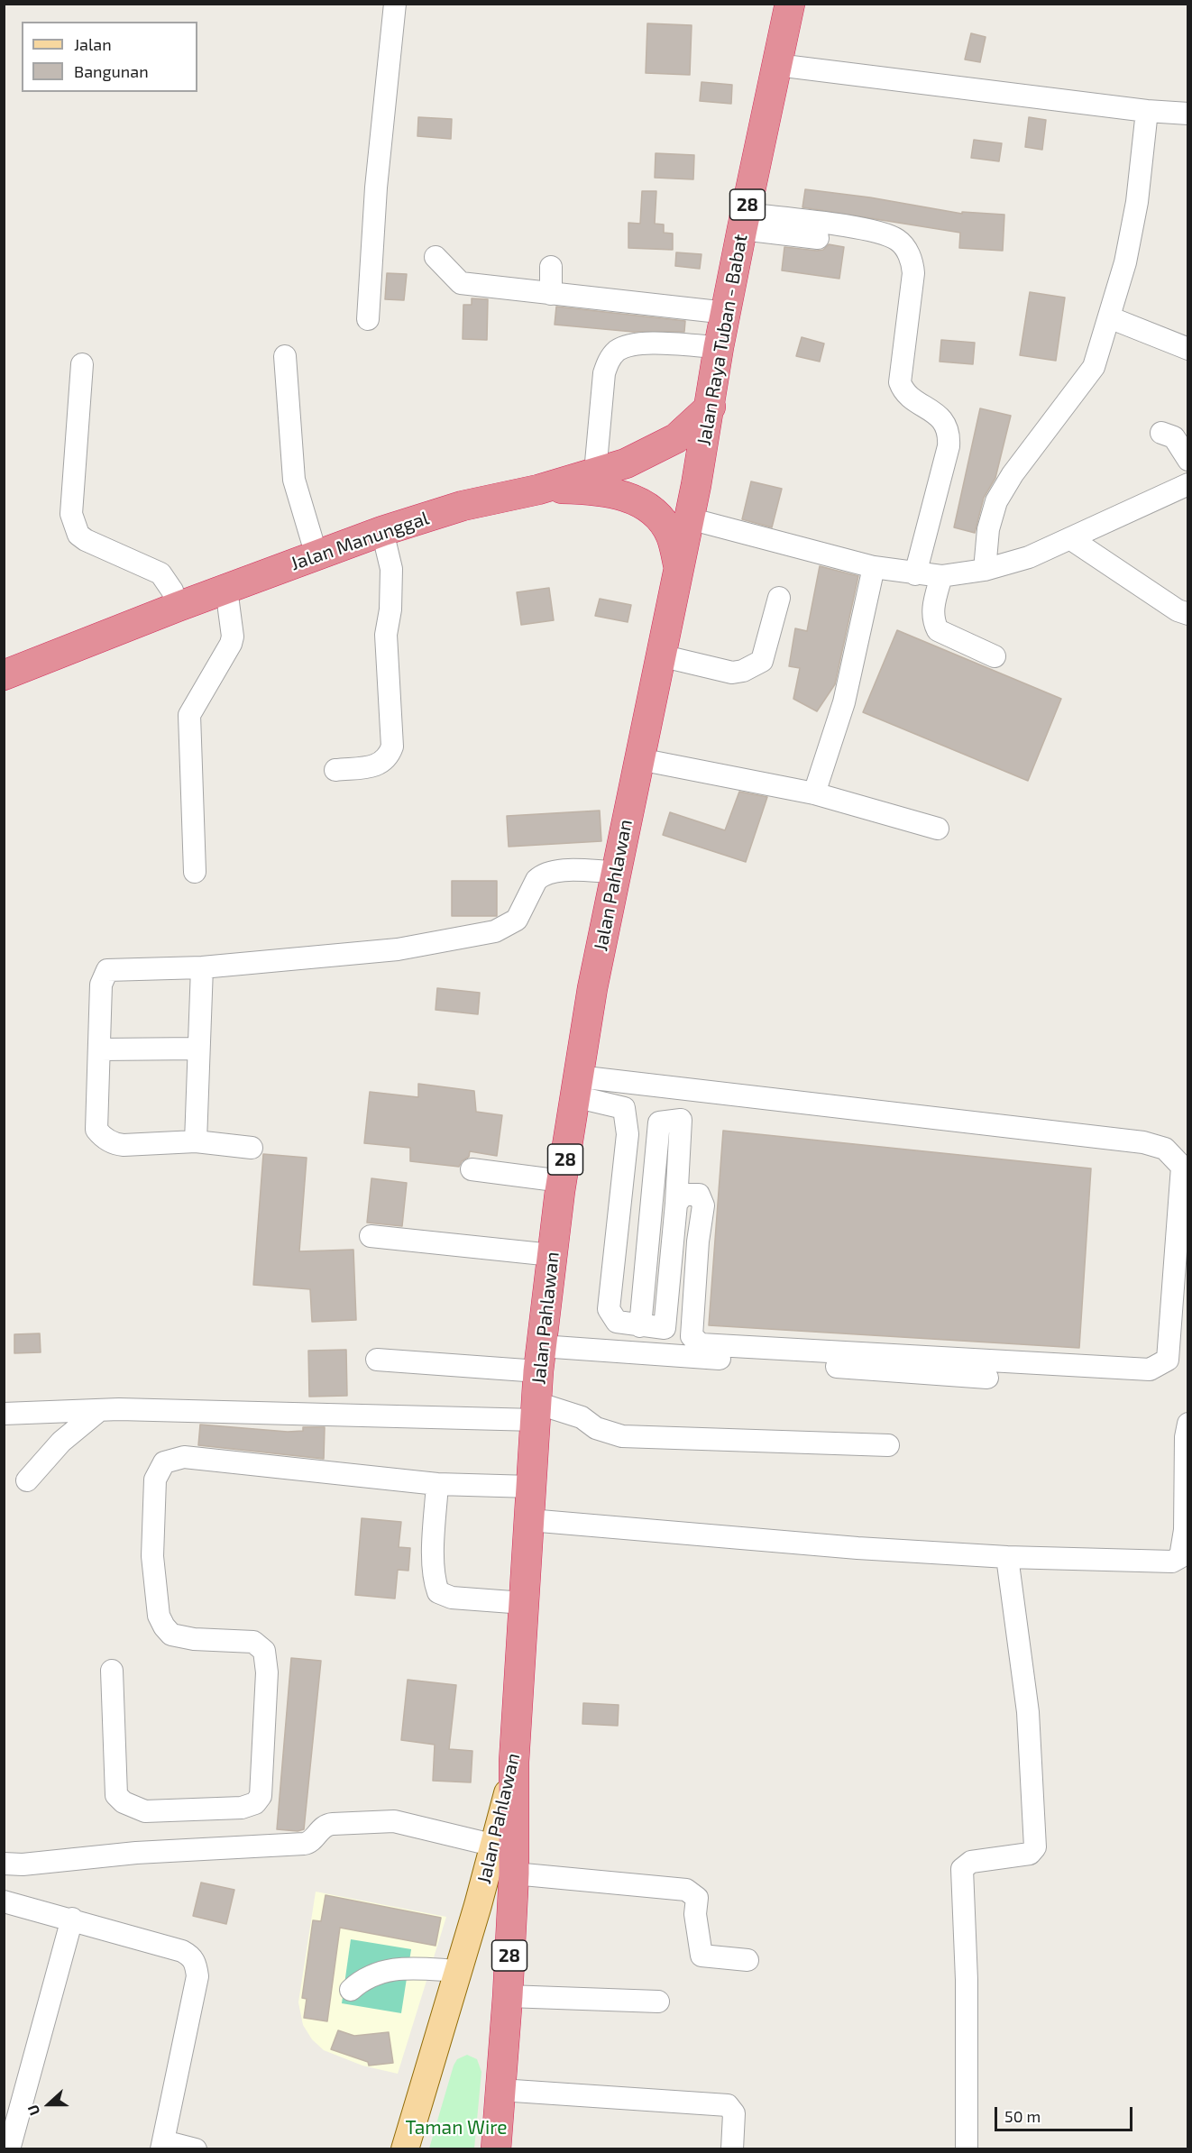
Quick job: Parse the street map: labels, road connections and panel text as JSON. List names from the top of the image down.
{
  "streets": {
    "highway": [
      "28",
      "Jalan Raya Tuban - Babat",
      "Jalan Manunggal",
      "Jalan Pahlawan"
    ]
  },
  "crossings": [
    ["28", "Jalan Pahlawan"],
    ["Jalan Raya Tuban - Babat", "Jalan Manunggal"],
    ["Jalan Raya Tuban - Babat", "Jalan Pahlawan"]
  ],
  "parks": ["Taman Wire"],
  "legend": ["Jalan", "Bangunan"],
  "scale_bar": "50 m",
  "north": "left"
}
